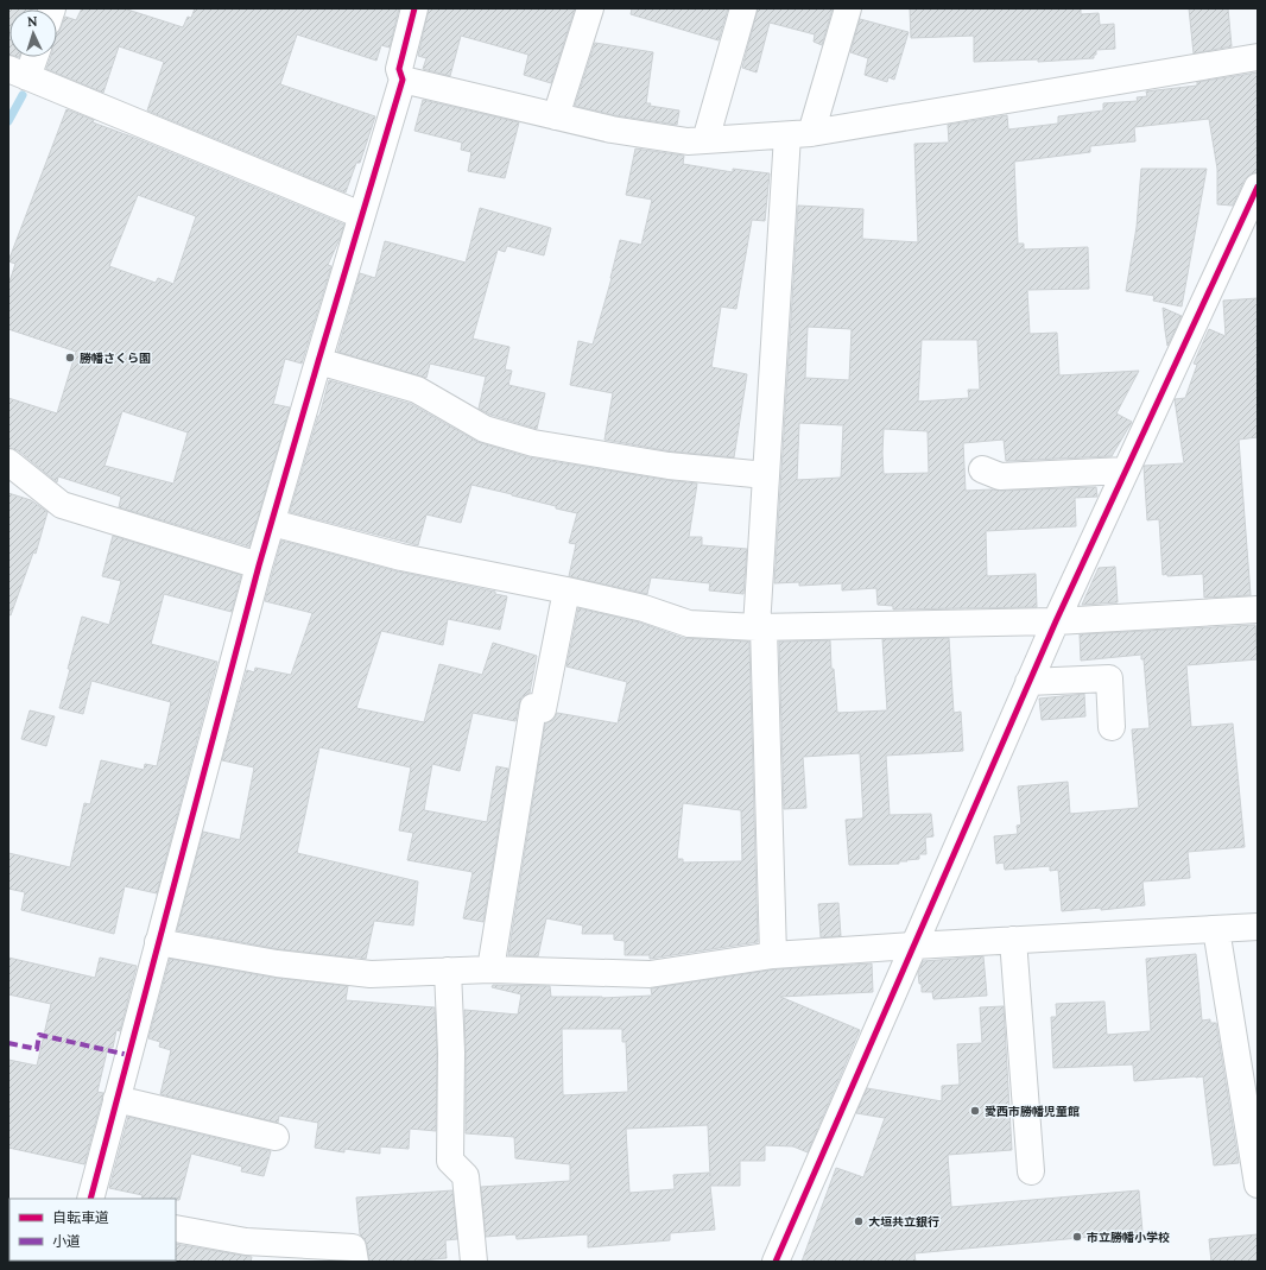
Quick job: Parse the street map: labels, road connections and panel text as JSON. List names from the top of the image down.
{
  "places": [
    "勝幡さくら園",
    "愛西市勝幡児童館",
    "大垣共立銀行",
    "市立勝幡小学校"
  ],
  "legend": ["自転車道", "小道"],
  "north": "top"
}
